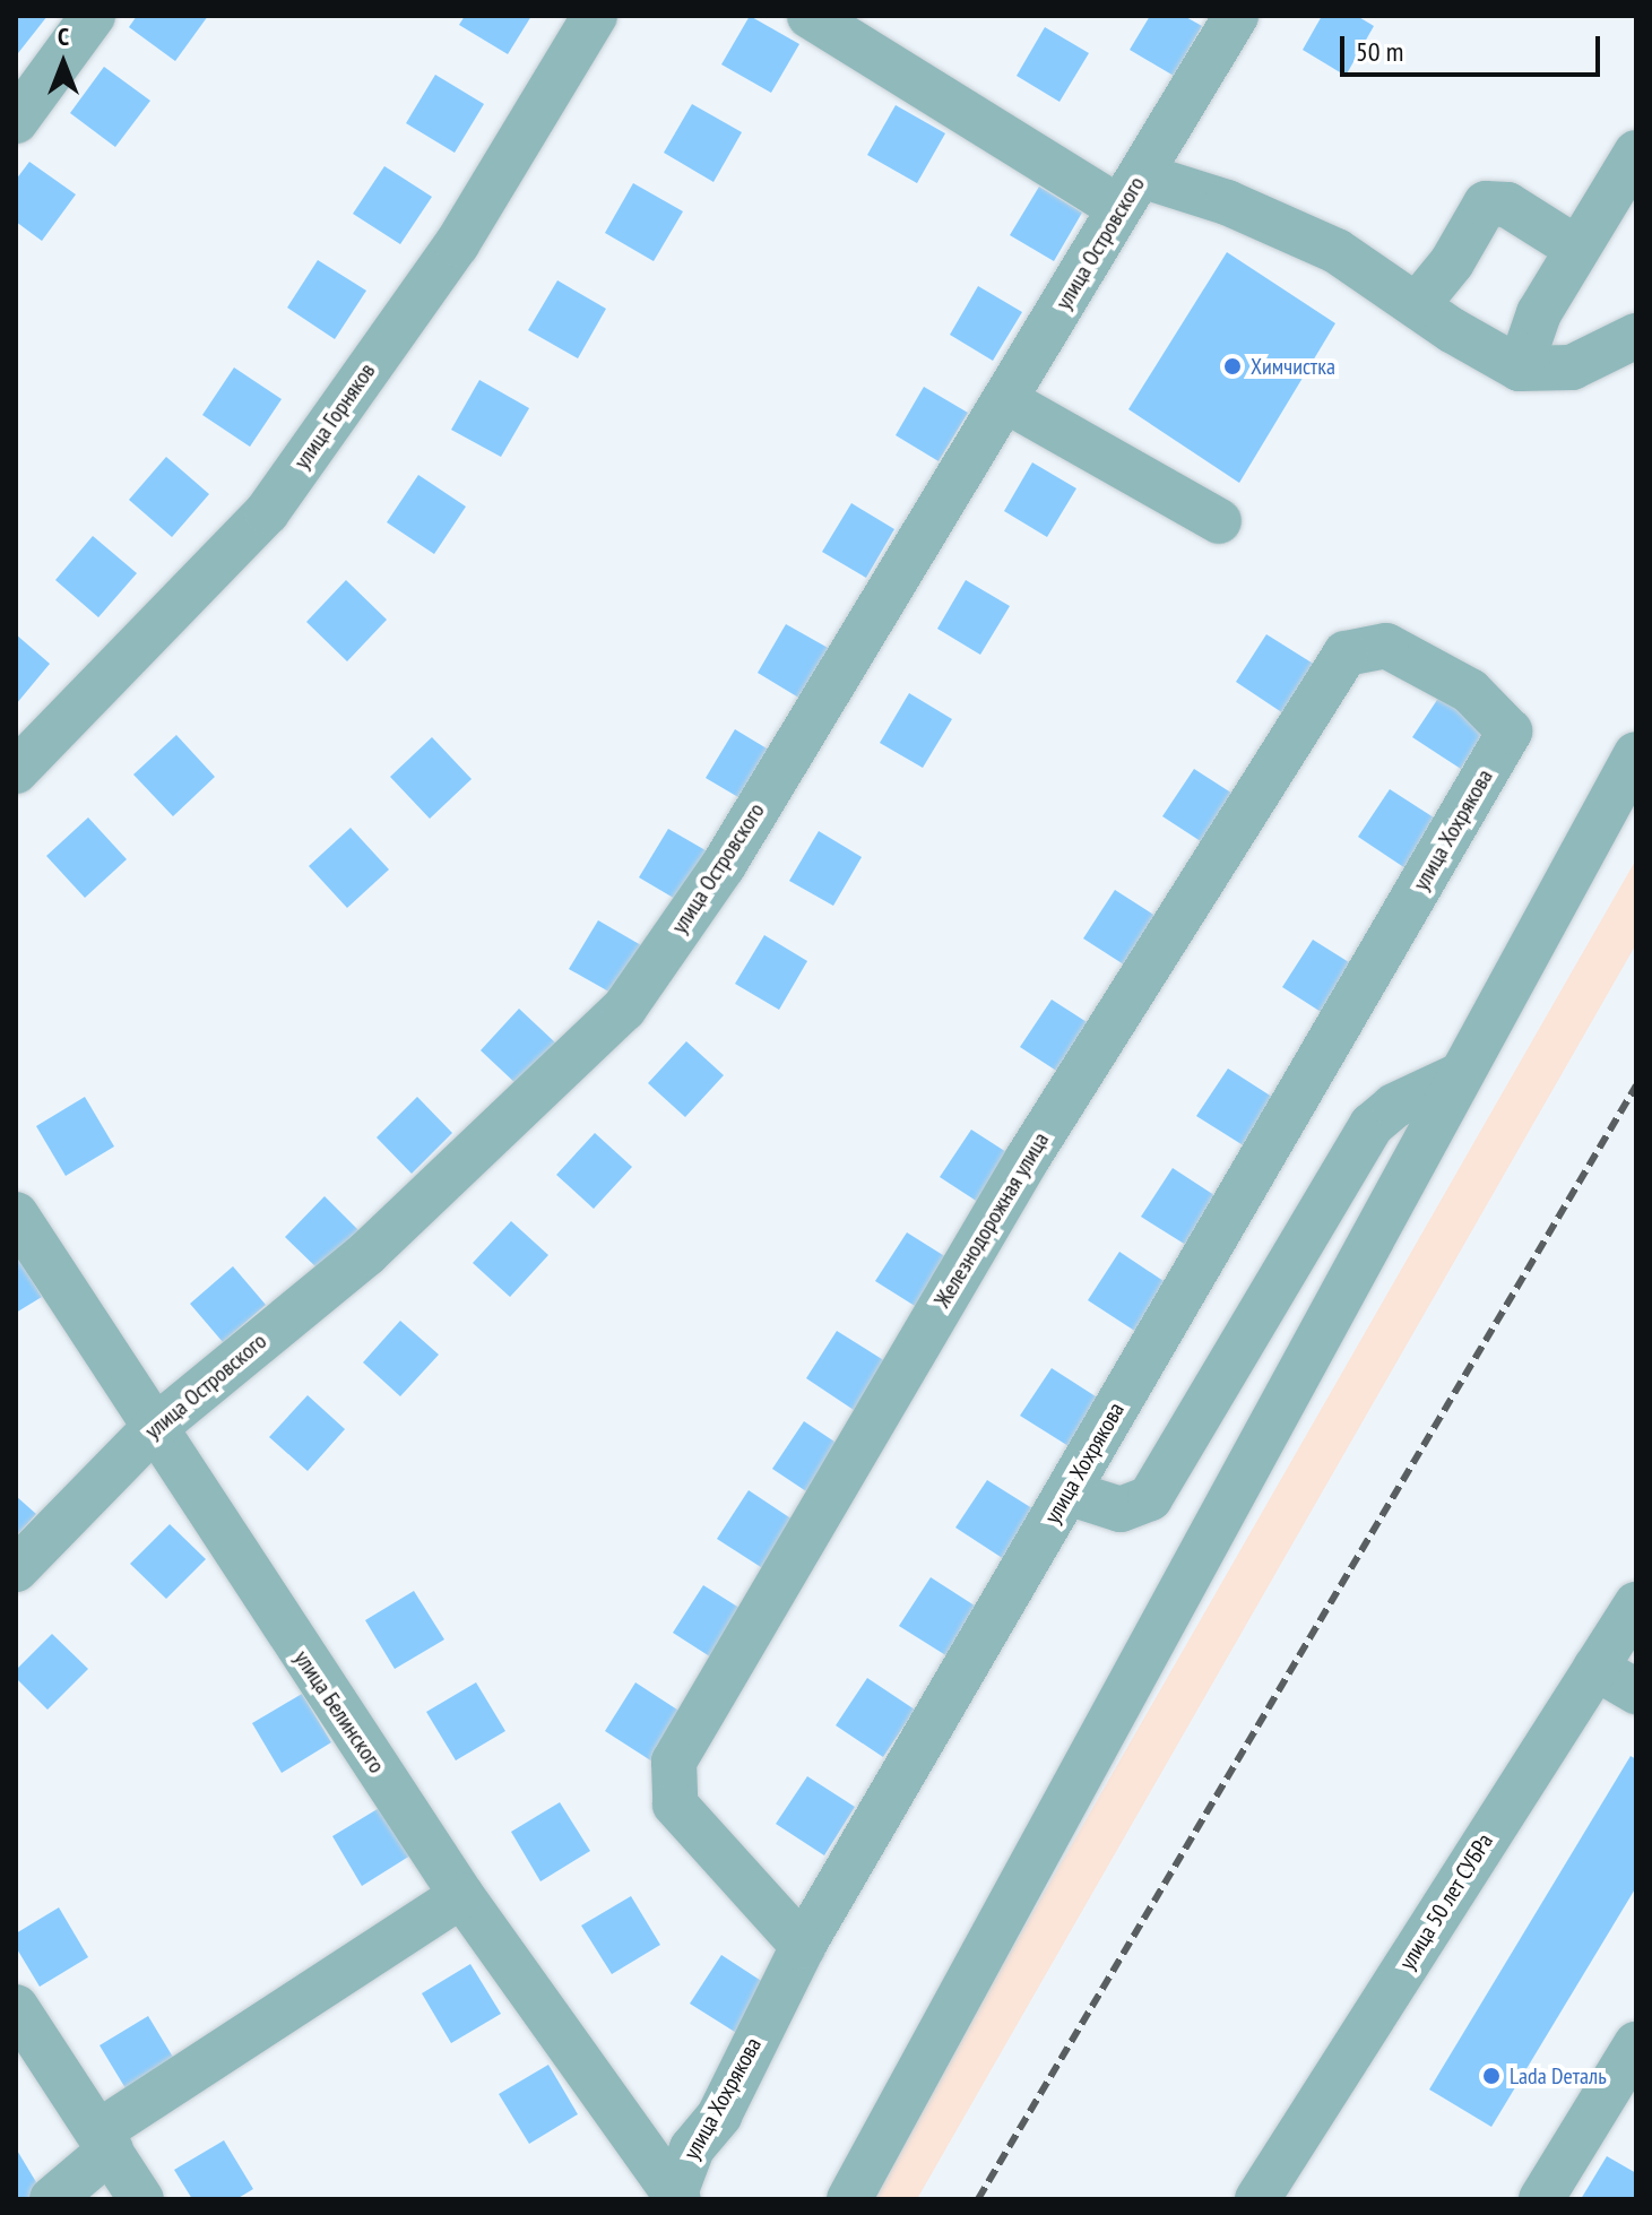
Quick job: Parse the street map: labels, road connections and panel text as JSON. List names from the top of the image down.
{
  "streets": {
    "street": [
      "улица Островского",
      "улица Горняков",
      "улица Хохрякова",
      "Железнодорожная улица",
      "улица Белинского",
      "улица 50 лет СУБРа"
    ]
  },
  "crossings": [
    ["улица Островского", "улица Белинского"],
    ["улица Хохрякова", "Железнодорожная улица"],
    ["улица Хохрякова", "улица Белинского"]
  ],
  "places": ["Химчистка", "Lada Dеталь"],
  "scale_bar": "50 m",
  "north": "top"
}
